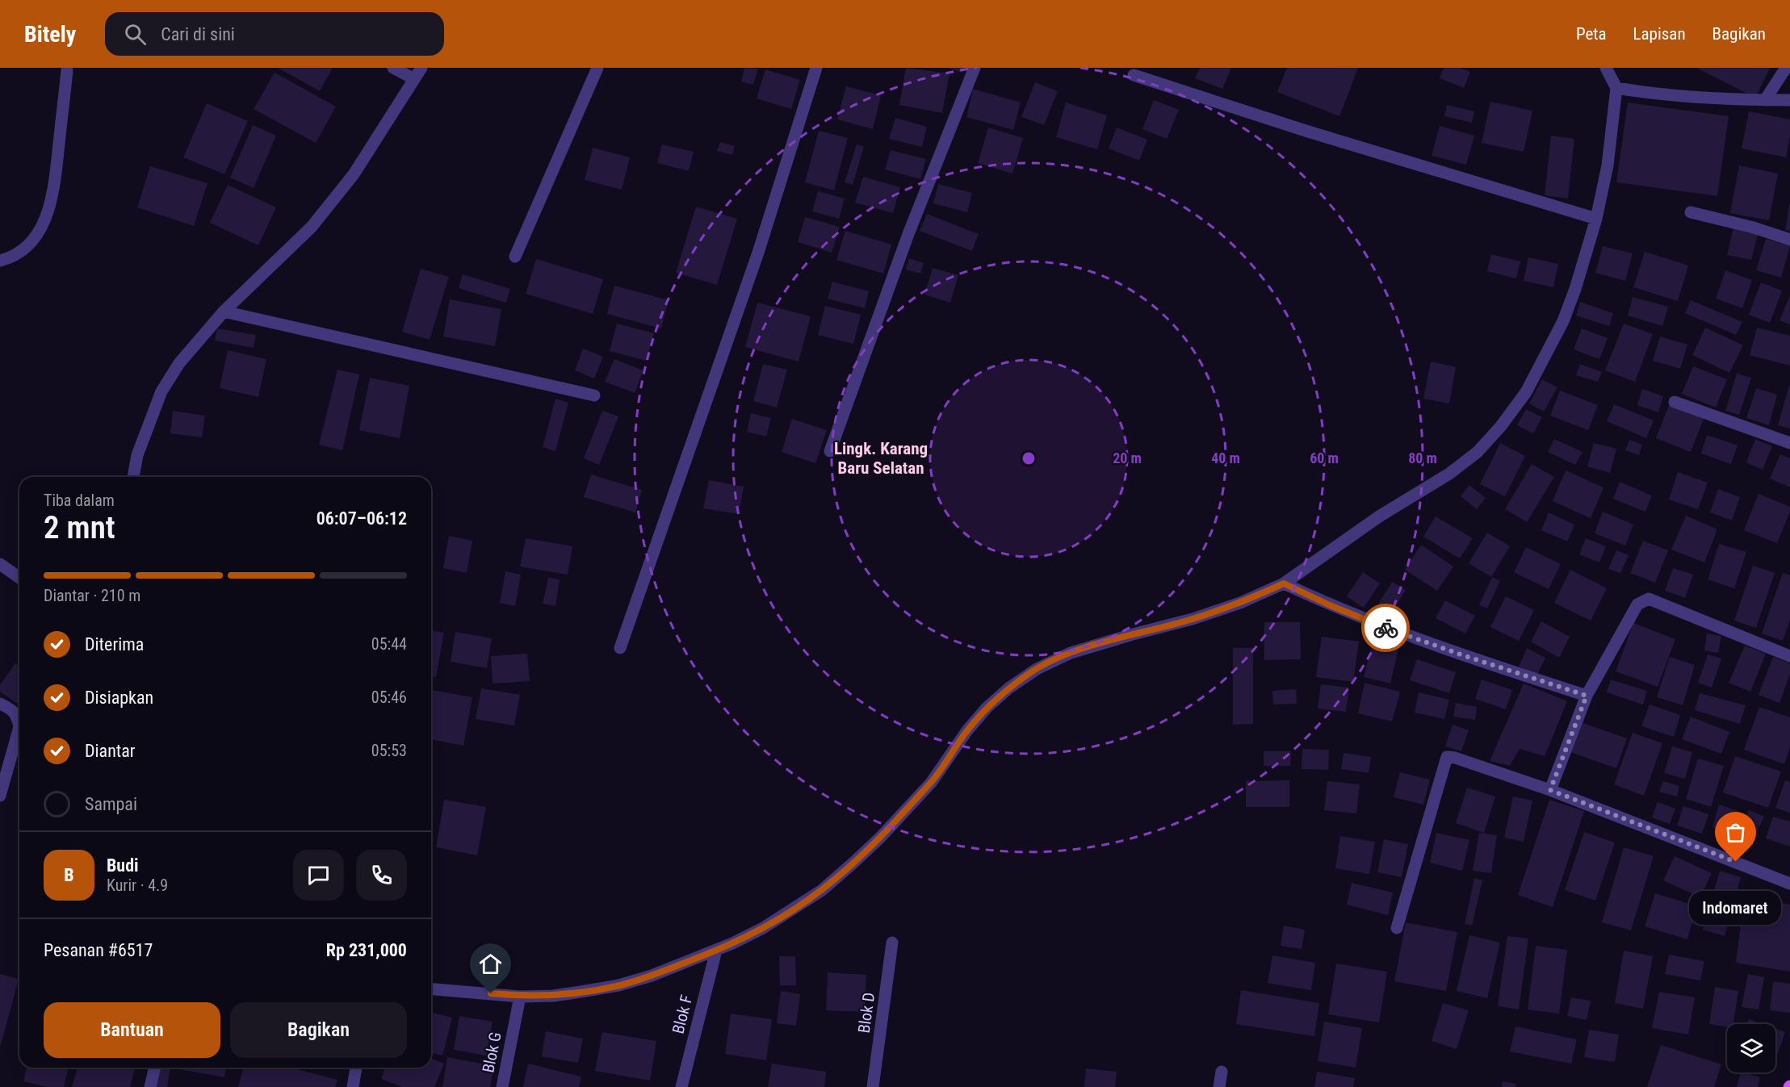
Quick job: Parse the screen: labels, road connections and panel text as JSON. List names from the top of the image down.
{
  "streets": {
    "street": ["Blok D", "Blok F", "Blok G"]
  },
  "districts": ["Lingk. Karang Baru Selatan"],
  "places": ["Indomaret"],
  "page": {
    "header": "Bitely",
    "search": "Cari di sini",
    "nav": ["Peta", "Lapisan", "Bagikan"],
    "heading": ["2 mnt", "Tiba dalam", "06:07–06:12"],
    "panel": [
      "Budi",
      "Kurir · 4.9",
      "Pesanan #6517",
      "Rp 231,000"
    ],
    "bar": "Diantar · 210 m",
    "list": [
      ["Diterima", "05:44"],
      ["Disiapkan", "05:46"],
      ["Diantar", "05:53"],
      "Sampai"
    ],
    "round": "B",
    "bubble": "Indomaret",
    "buttons": ["Bantuan", "Bagikan"]
  },
  "rings": [
    "20 m",
    "40 m",
    "60 m",
    "80 m"
  ]
}
